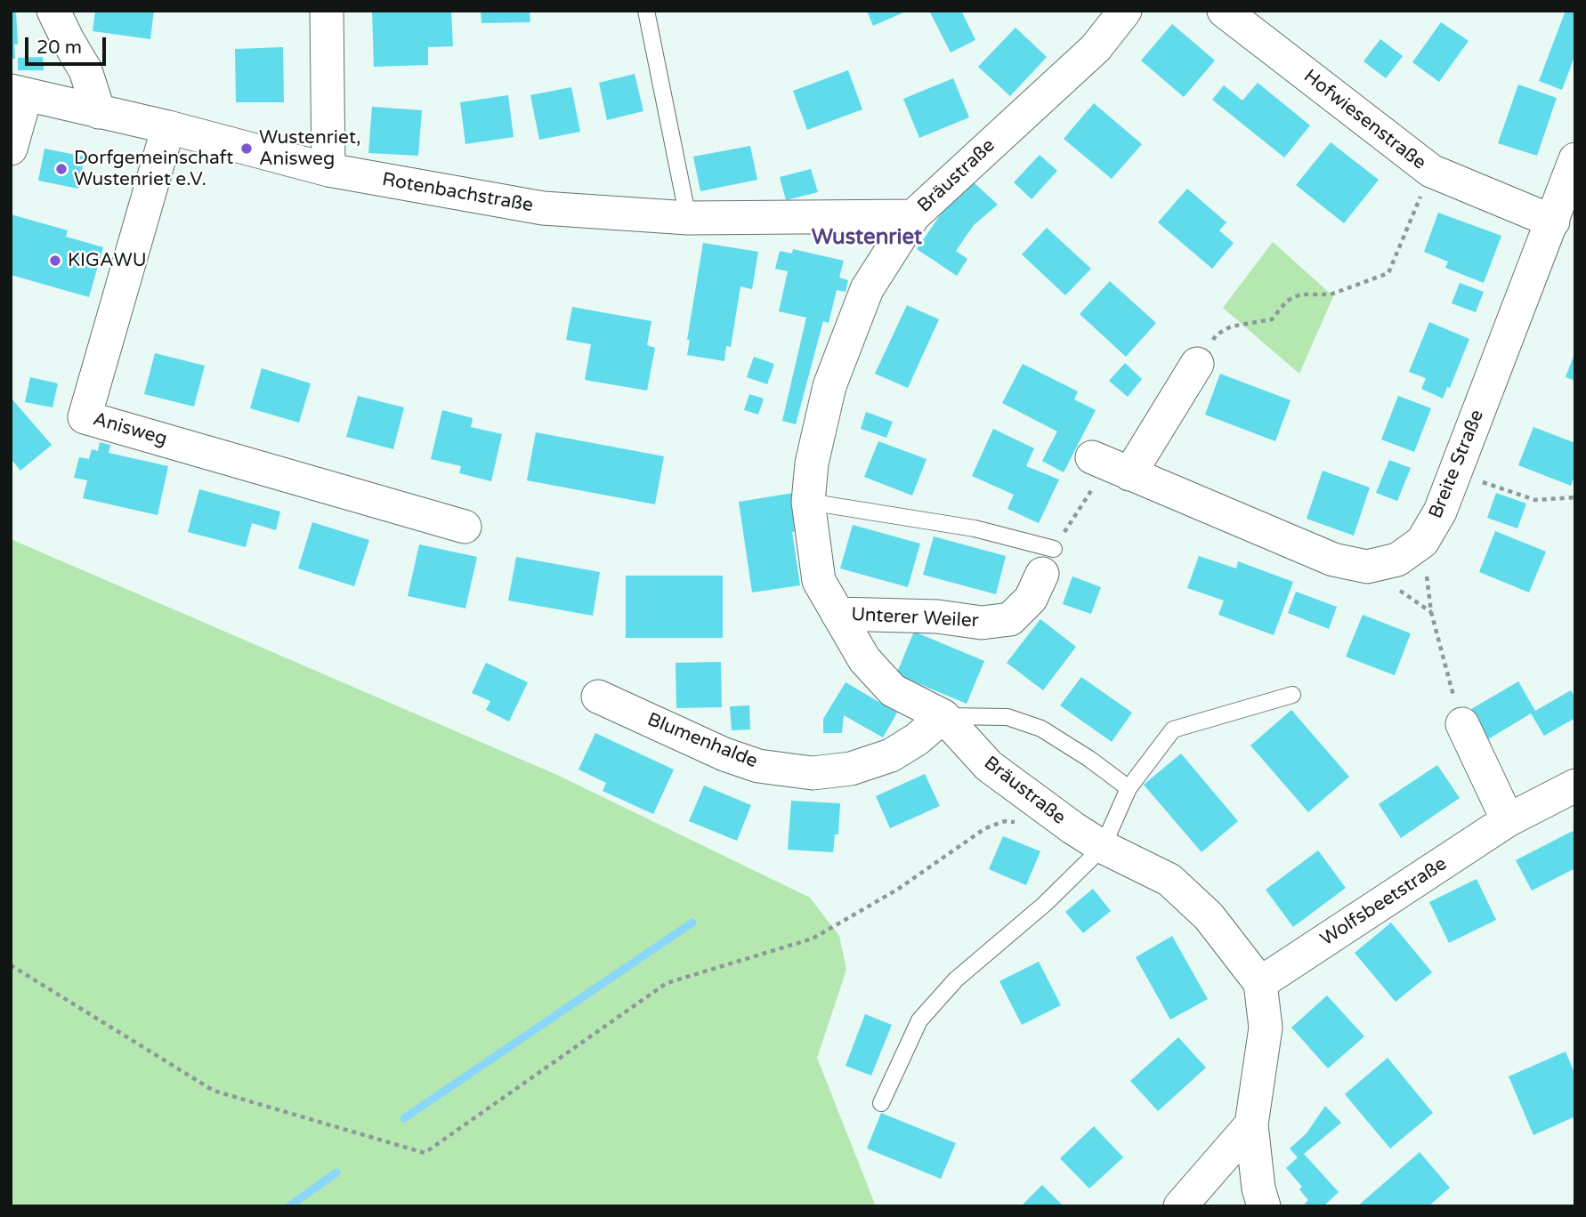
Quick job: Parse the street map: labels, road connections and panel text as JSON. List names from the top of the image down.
{
  "streets": {
    "street": [
      "Hofwiesenstraße",
      "Bräustraße",
      "Rotenbachstraße",
      "Anisweg",
      "Breite Straße",
      "Unterer Weiler",
      "Blumenhalde",
      "Wolfsbeetstraße"
    ]
  },
  "crossings": [
    ["Hofwiesenstraße", "Breite Straße"],
    ["Bräustraße", "Rotenbachstraße"],
    ["Bräustraße", "Unterer Weiler"],
    ["Bräustraße", "Blumenhalde"],
    ["Bräustraße", "Wolfsbeetstraße"],
    ["Rotenbachstraße", "Anisweg"]
  ],
  "districts": ["Wustenriet"],
  "places": ["Wustenriet, Anisweg", "Dorfgemeinschaft Wustenriet e.V.", "KIGAWU"],
  "scale_bar": "20 m"
}
